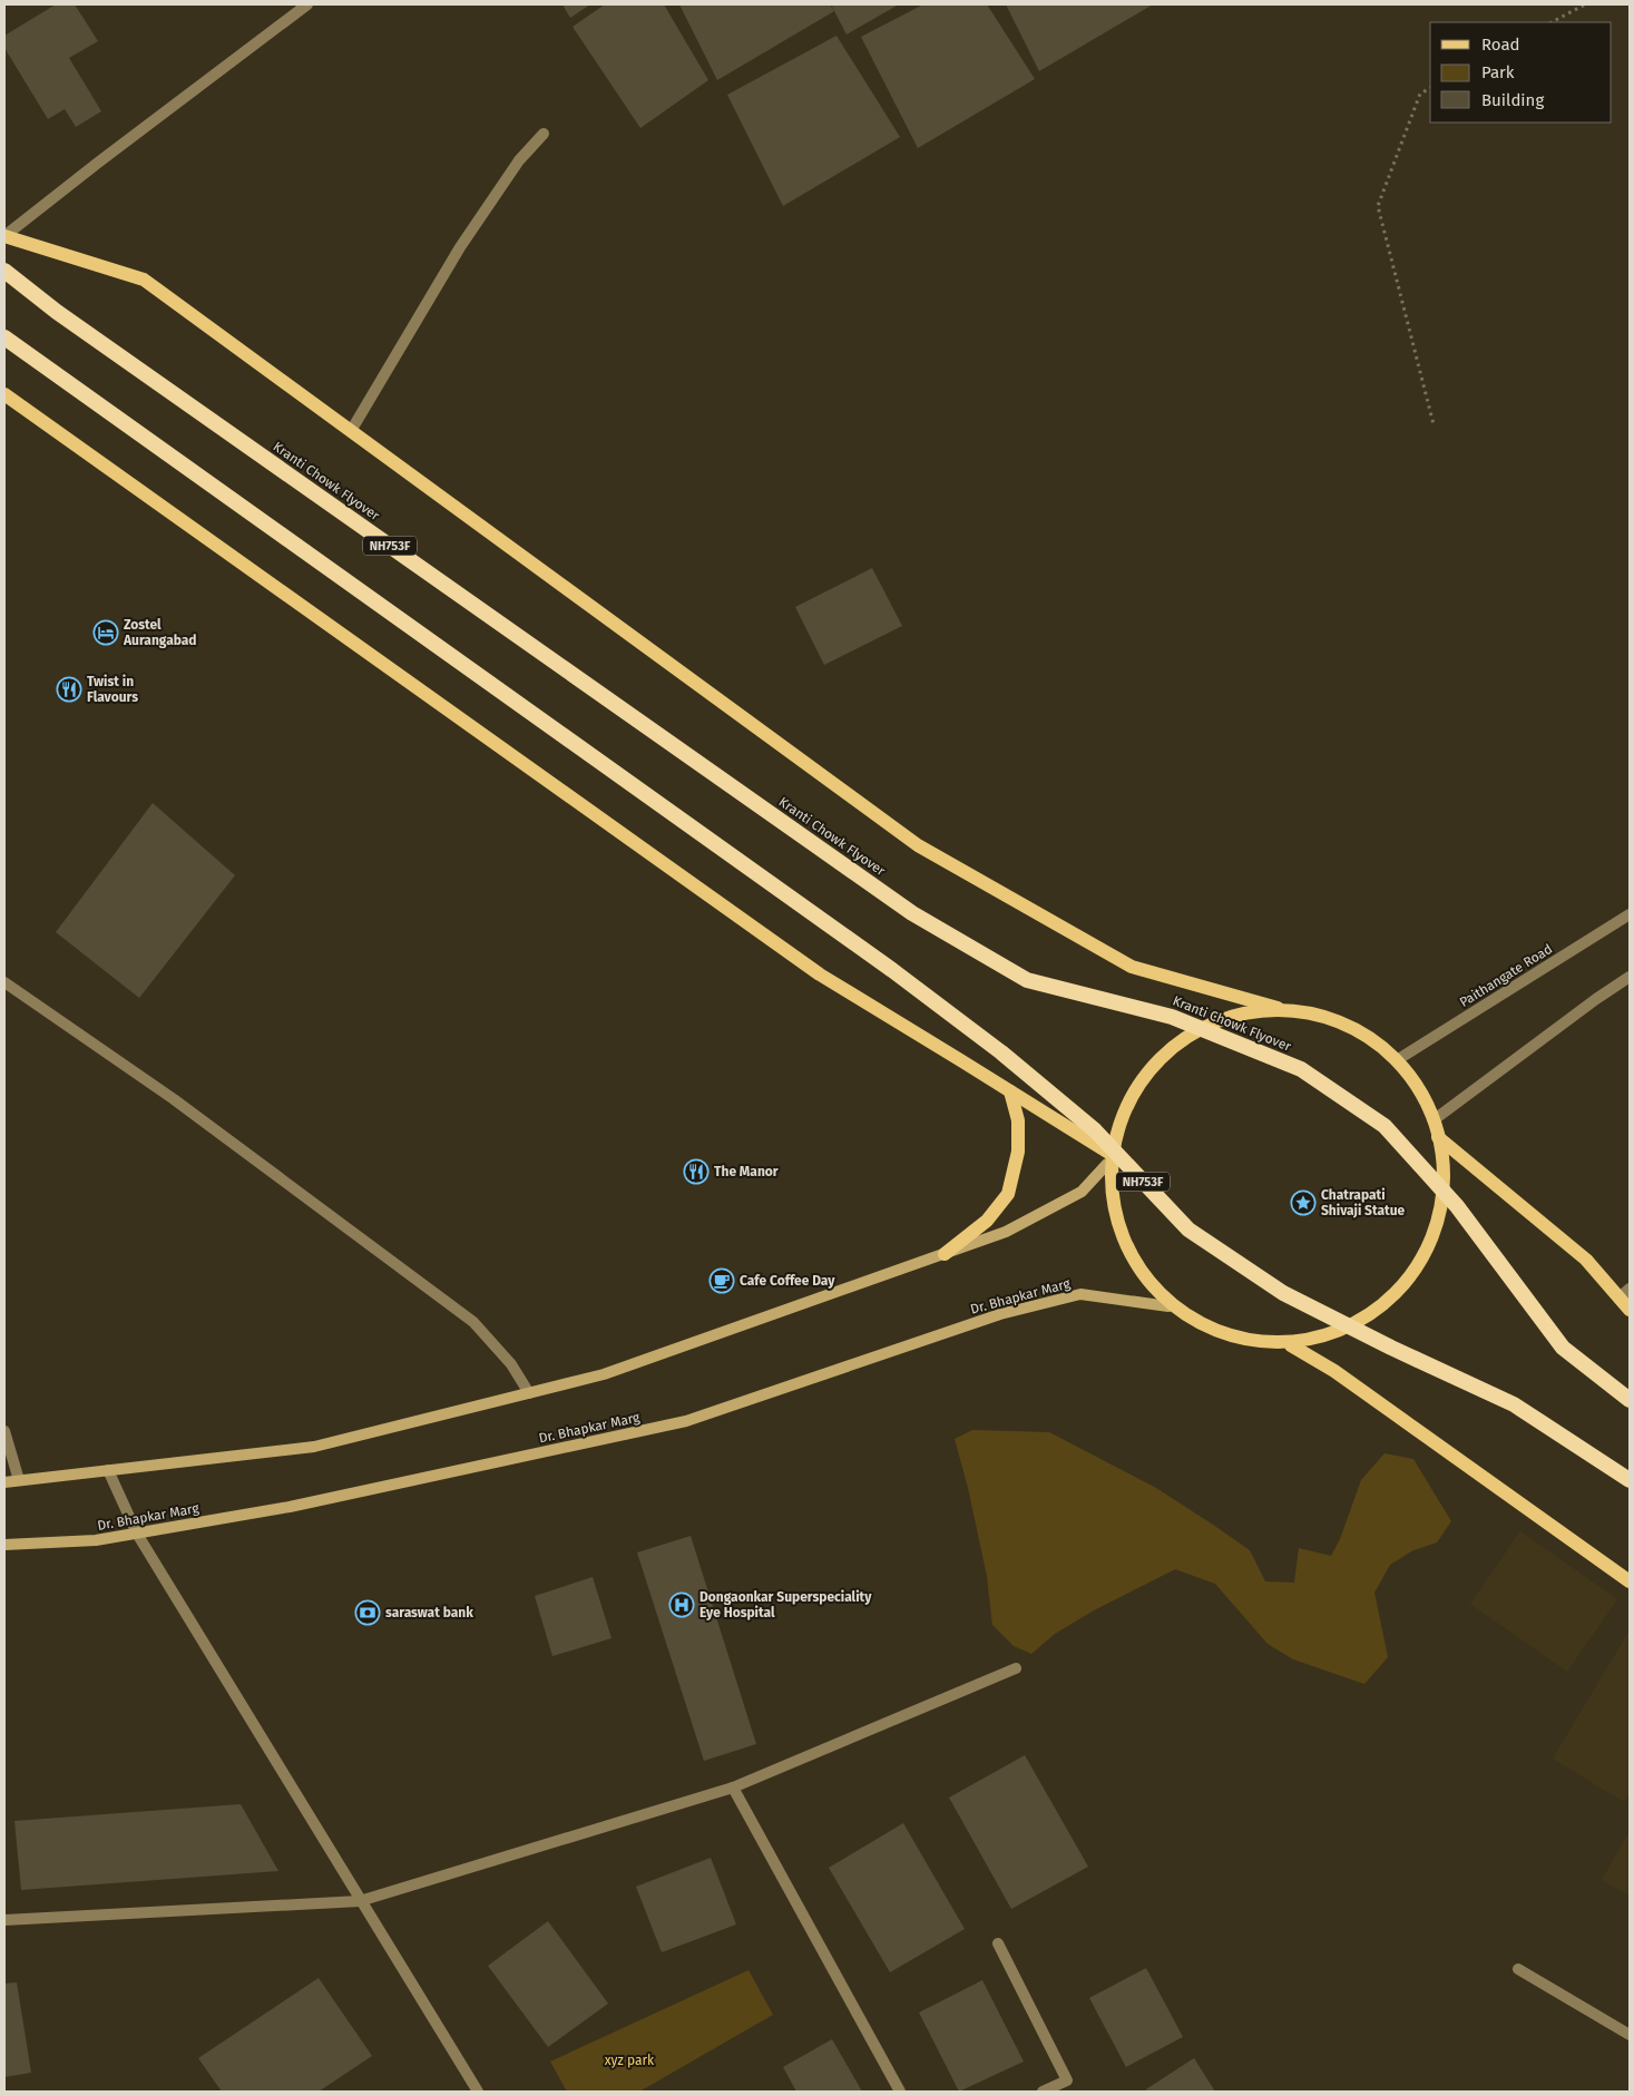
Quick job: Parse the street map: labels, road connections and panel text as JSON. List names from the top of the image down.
{
  "streets": {
    "highway": ["Kranti Chowk Flyover", "NH753F"],
    "main road": ["Dr. Bhapkar Marg"],
    "street": ["Paithangate Road"]
  },
  "parks": ["xyz park"],
  "places": {
    "hotel": ["Zostel Aurangabad"],
    "restaurant": ["Twist in Flavours", "The Manor"],
    "place": ["Chatrapati Shivaji Statue"],
    "cafe": ["Cafe Coffee Day"],
    "hospital": ["Dongaonkar Superspeciality Eye Hospital"],
    "bank": ["saraswat bank"]
  },
  "legend": ["Road", "Park", "Building"]
}
